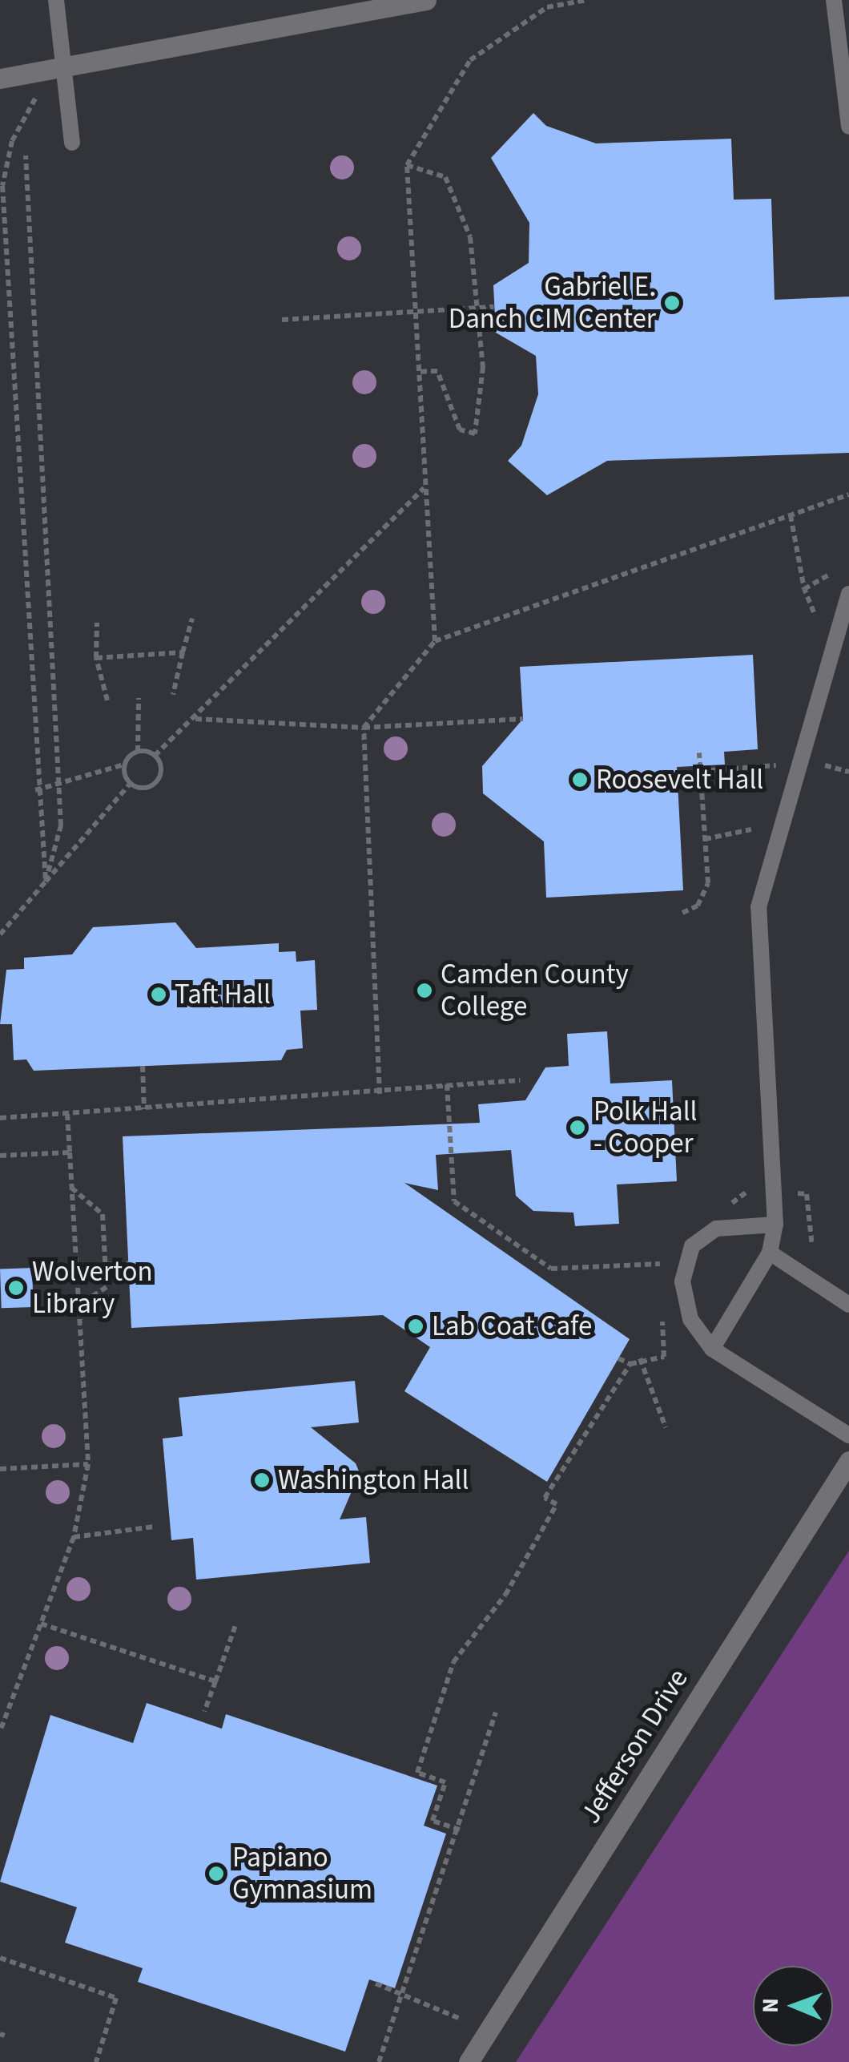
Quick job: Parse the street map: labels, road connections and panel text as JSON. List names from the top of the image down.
{
  "streets": {
    "street": ["Jefferson Drive"]
  },
  "places": [
    "Gabriel E. Danch CIM Center",
    "Roosevelt Hall",
    "Camden County College",
    "Taft Hall",
    "Polk Hall - Cooper",
    "Wolverton Library",
    "Lab Coat Cafe",
    "Washington Hall",
    "Papiano Gymnasium"
  ],
  "north": "left"
}
